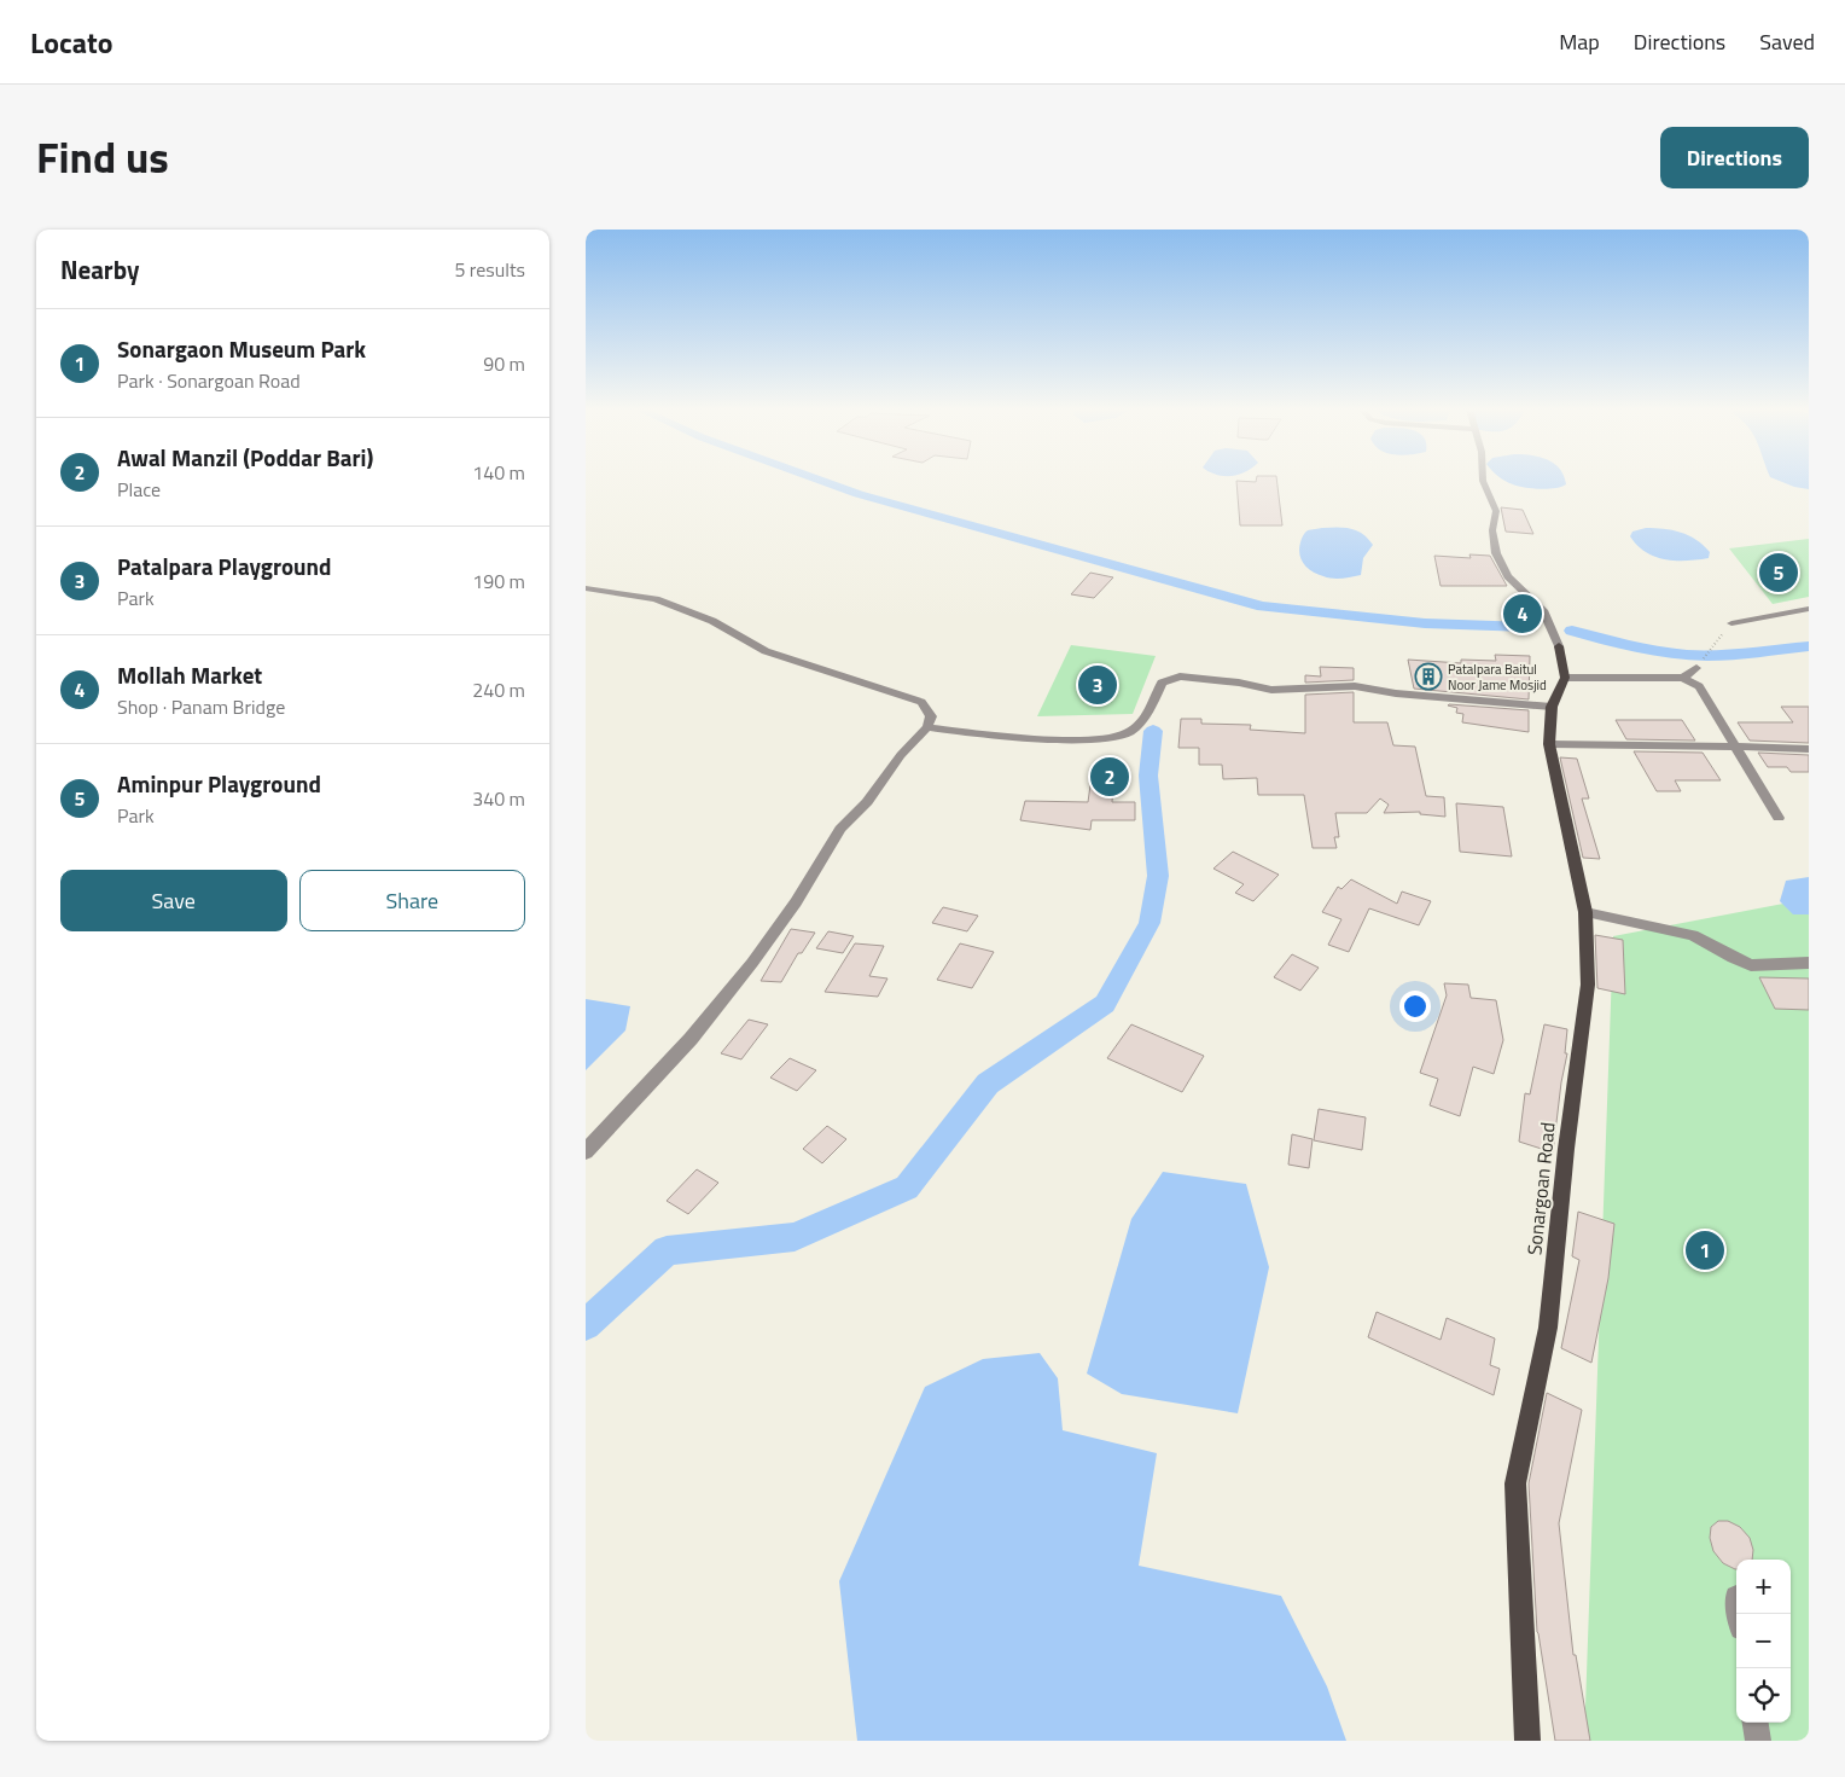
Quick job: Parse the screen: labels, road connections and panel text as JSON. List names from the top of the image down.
{
  "streets": {
    "main road": ["Sonargoan Road"]
  },
  "places": {
    "building": ["Patalpara Baitul Noor Jame Mosjid"]
  },
  "page": {
    "header": "Locato",
    "nav": ["Map", "Directions", "Saved"],
    "title": "Find us",
    "buttons": [
      "Directions",
      ["Save", "Share"]
    ],
    "heading": ["Nearby", "5 results"],
    "list": [
      {
        "mark": "1",
        "name": "Sonargaon Museum Park",
        "note": "Park · Sonargoan Road",
        "value": "90 m"
      },
      {
        "mark": "2",
        "name": "Awal Manzil (Poddar Bari)",
        "note": "Place",
        "value": "140 m"
      },
      {
        "mark": "3",
        "name": "Patalpara Playground",
        "note": "Park",
        "value": "190 m"
      },
      {
        "mark": "4",
        "name": "Mollah Market",
        "note": "Shop · Panam Bridge",
        "value": "240 m"
      },
      {
        "mark": "5",
        "name": "Aminpur Playground",
        "note": "Park",
        "value": "340 m"
      }
    ],
    "pins": [
      "5",
      "4",
      "3",
      "2",
      "1"
    ],
    "map_buttons": ["+", "−"]
  }
}
